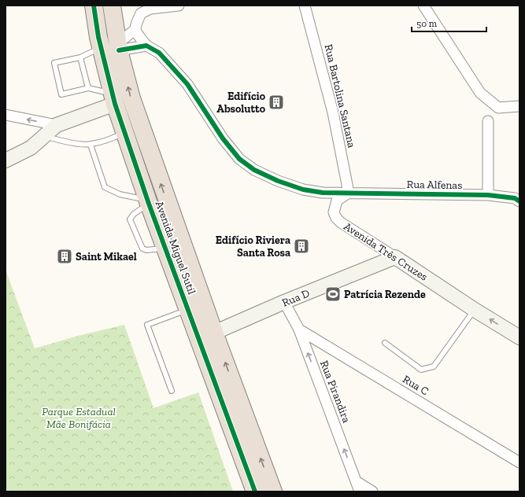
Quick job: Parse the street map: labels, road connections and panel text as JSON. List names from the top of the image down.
{
  "streets": {
    "highway": ["Avenida Miguel Sutil"],
    "street": [
      "Rua Bartolina Santana",
      "Rua Alfenas",
      "Avenida Três Cruzes",
      "Rua D",
      "Rua C",
      "Rua Pirandira"
    ]
  },
  "crossings": [
    ["Rua Bartolina Santana", "Rua Alfenas"],
    ["Rua Bartolina Santana", "Avenida Três Cruzes"],
    ["Rua Alfenas", "Avenida Três Cruzes"],
    ["Avenida Miguel Sutil", "Rua D"],
    ["Avenida Três Cruzes", "Rua D"],
    ["Rua D", "Rua Pirandira"],
    ["Rua C", "Rua Pirandira"]
  ],
  "one_way": ["Rua Pirandira"],
  "parks": ["Parque Estadual Mãe Bonifácia"],
  "places": {
    "building": ["Edifício Absolutto", "Edifício Riviera Santa Rosa", "Saint Mikael"],
    "sports": ["Patrícia Rezende"]
  },
  "scale_bar": "50 m"
}
